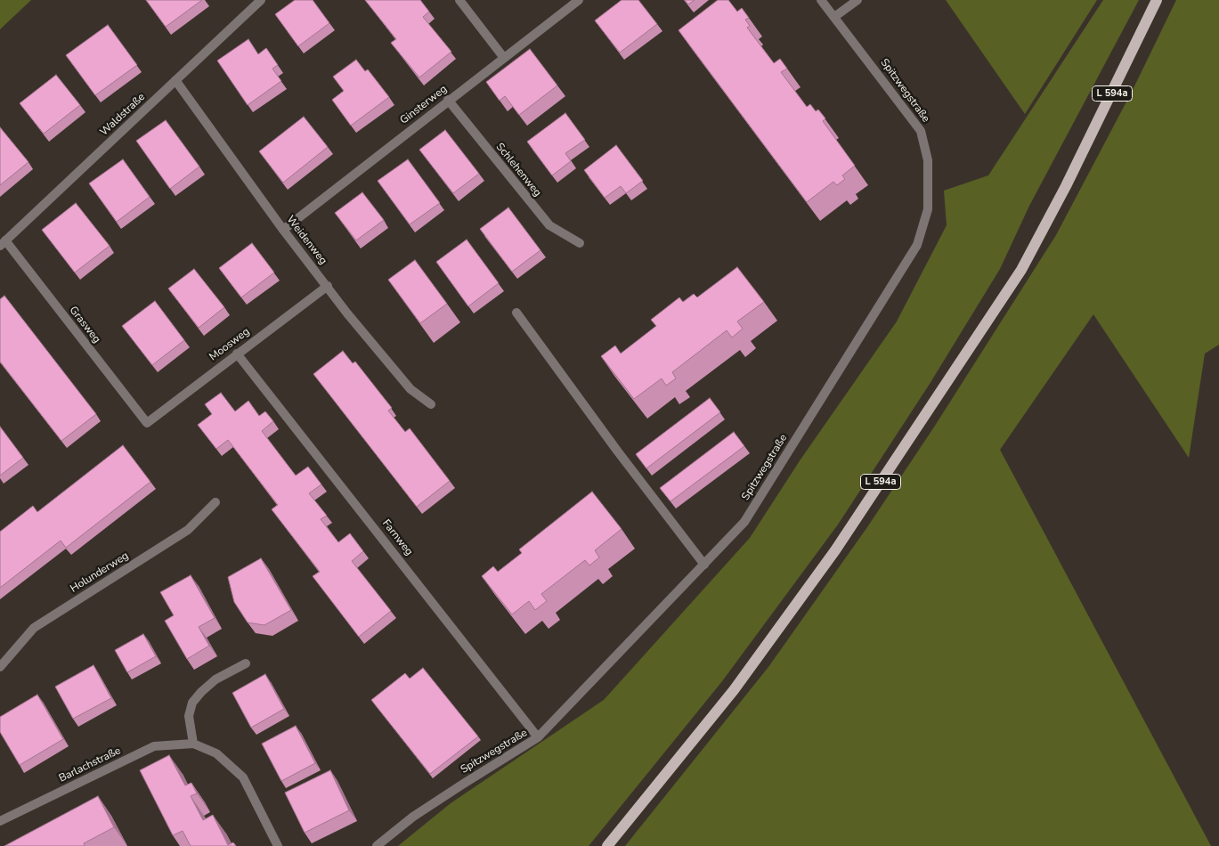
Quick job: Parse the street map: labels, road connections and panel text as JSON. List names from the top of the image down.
{
  "streets": {
    "main road": ["L 594a"],
    "street": [
      "Spitzwegstraße",
      "Ginsterweg",
      "Waldstraße",
      "Schlehenweg",
      "Weidenweg",
      "Grasweg",
      "Moosweg",
      "Farnweg",
      "Holunderweg",
      "Barlachstraße"
    ]
  },
  "crossings": [
    ["Spitzwegstraße", "Farnweg"],
    ["Ginsterweg", "Schlehenweg"],
    ["Ginsterweg", "Weidenweg"],
    ["Waldstraße", "Weidenweg"],
    ["Waldstraße", "Grasweg"],
    ["Weidenweg", "Moosweg"],
    ["Grasweg", "Moosweg"],
    ["Moosweg", "Farnweg"]
  ]
}
